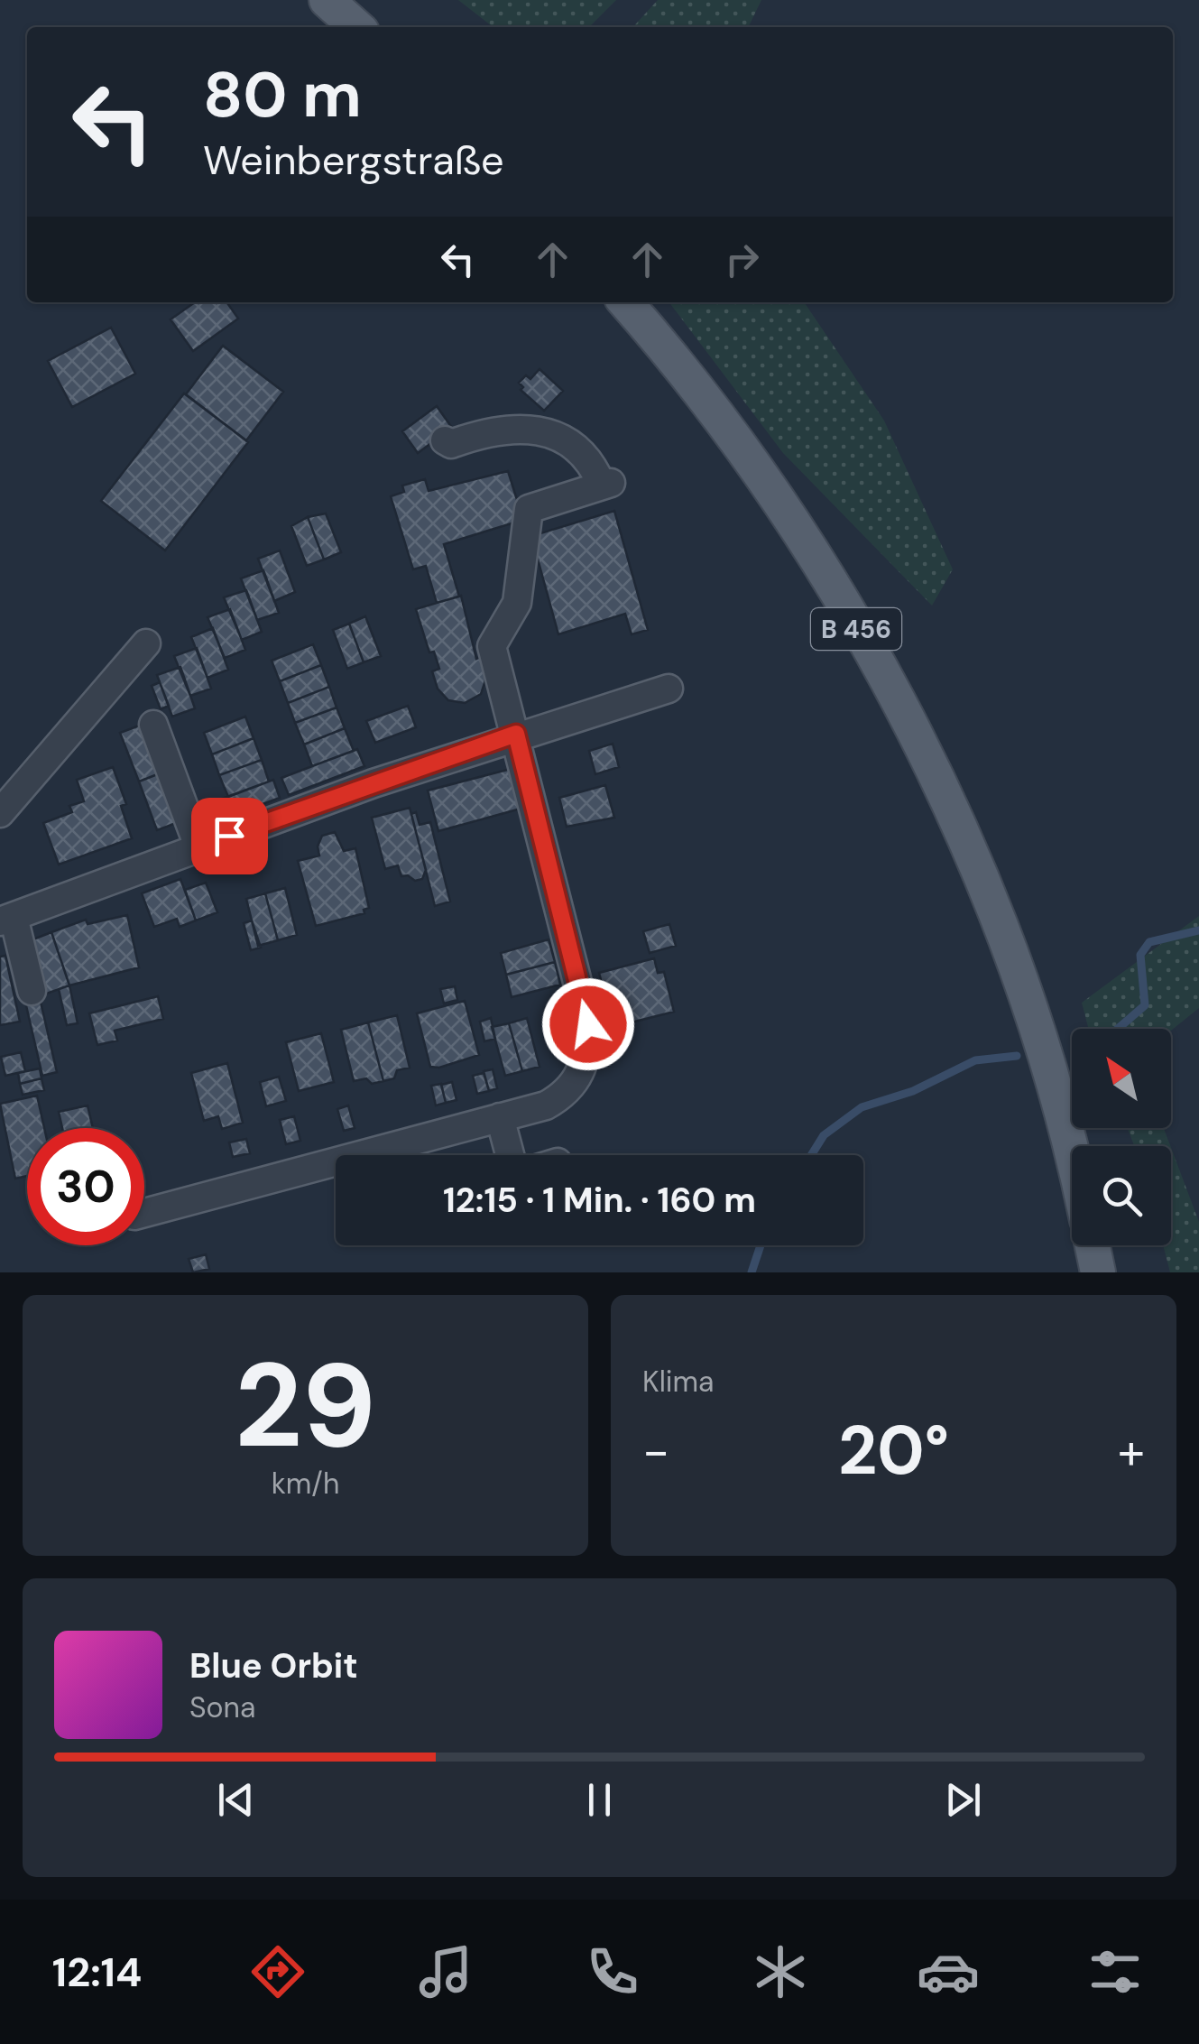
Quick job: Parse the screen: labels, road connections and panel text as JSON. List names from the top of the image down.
{
  "streets": {
    "main road": ["B 456"]
  },
  "north": "top left",
  "page": {
    "turn": ["80 m", "Weinbergstraße"],
    "limit": "30",
    "trip": "12:15 · 1 Min. · 160 m",
    "tile": [
      ["29", "km/h"],
      "Klima"
    ],
    "heat": ["−", "20°", "+"],
    "song": ["Blue Orbit", "Sona"],
    "tabs": "12:14"
  }
}
